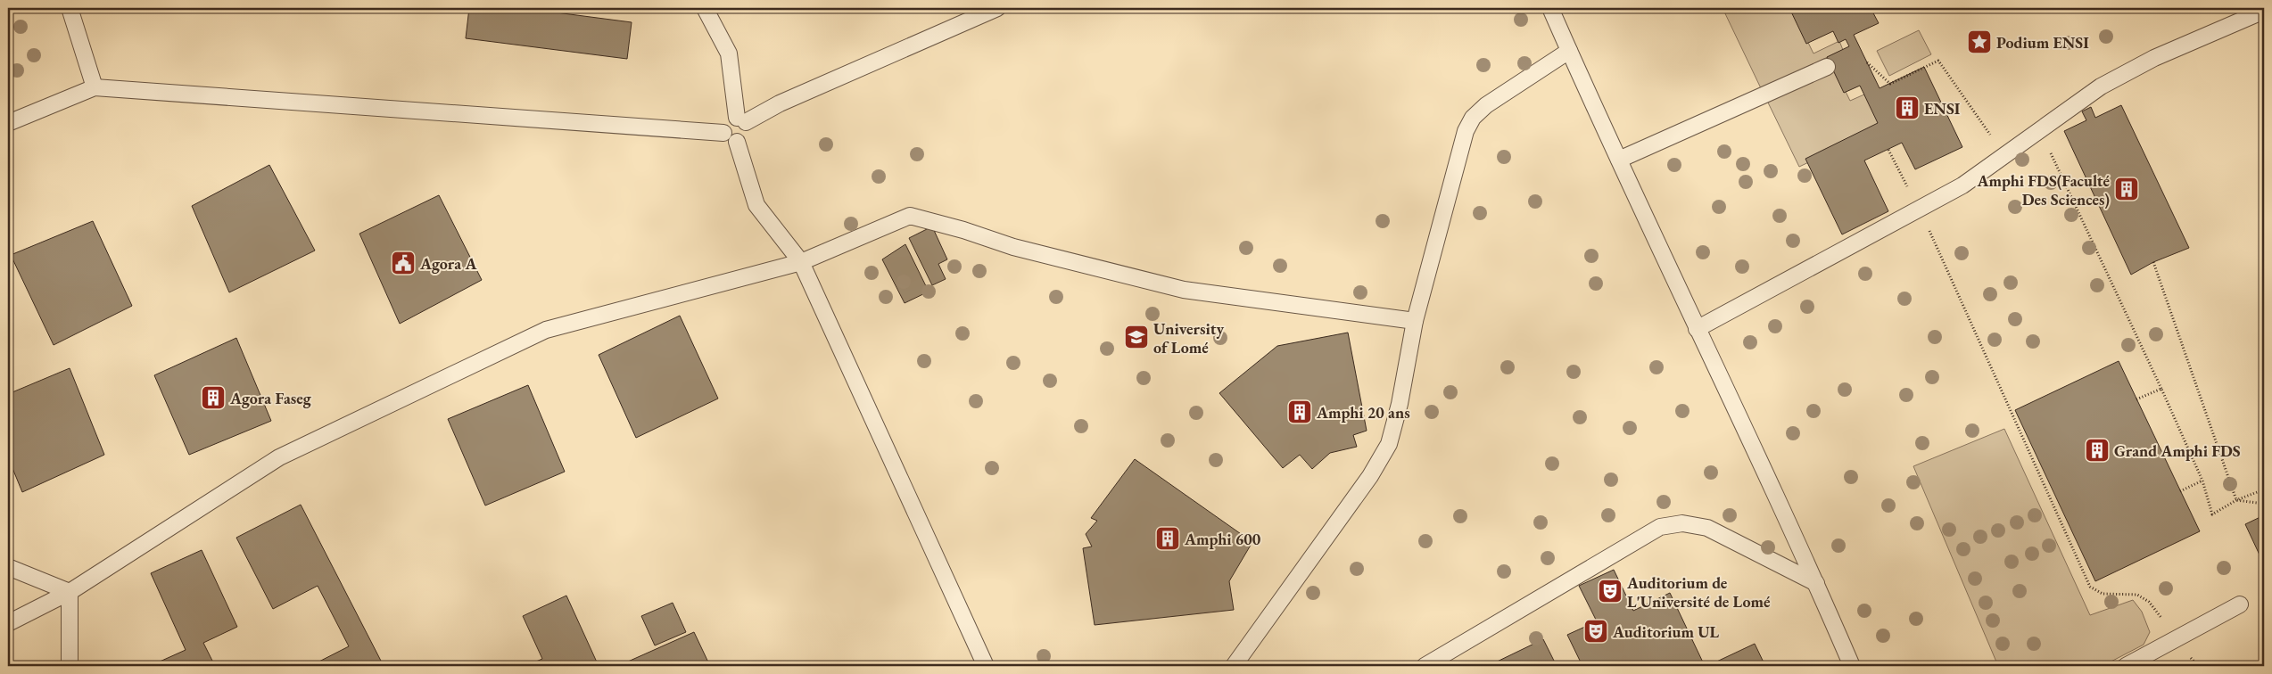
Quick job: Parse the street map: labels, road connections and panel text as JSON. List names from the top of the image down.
{
  "places": {
    "place": ["Podium ENSI"],
    "building": [
      "ENSI",
      "Amphi FDS(Faculté Des Sciences)",
      "Agora Faseg",
      "Amphi 20 ans",
      "Grand Amphi FDS",
      "Amphi 600"
    ],
    "public building": ["Agora A"],
    "school or university": ["University of Lomé"],
    "theatre": ["Auditorium de L'Université de Lomé", "Auditorium UL"]
  }
}
